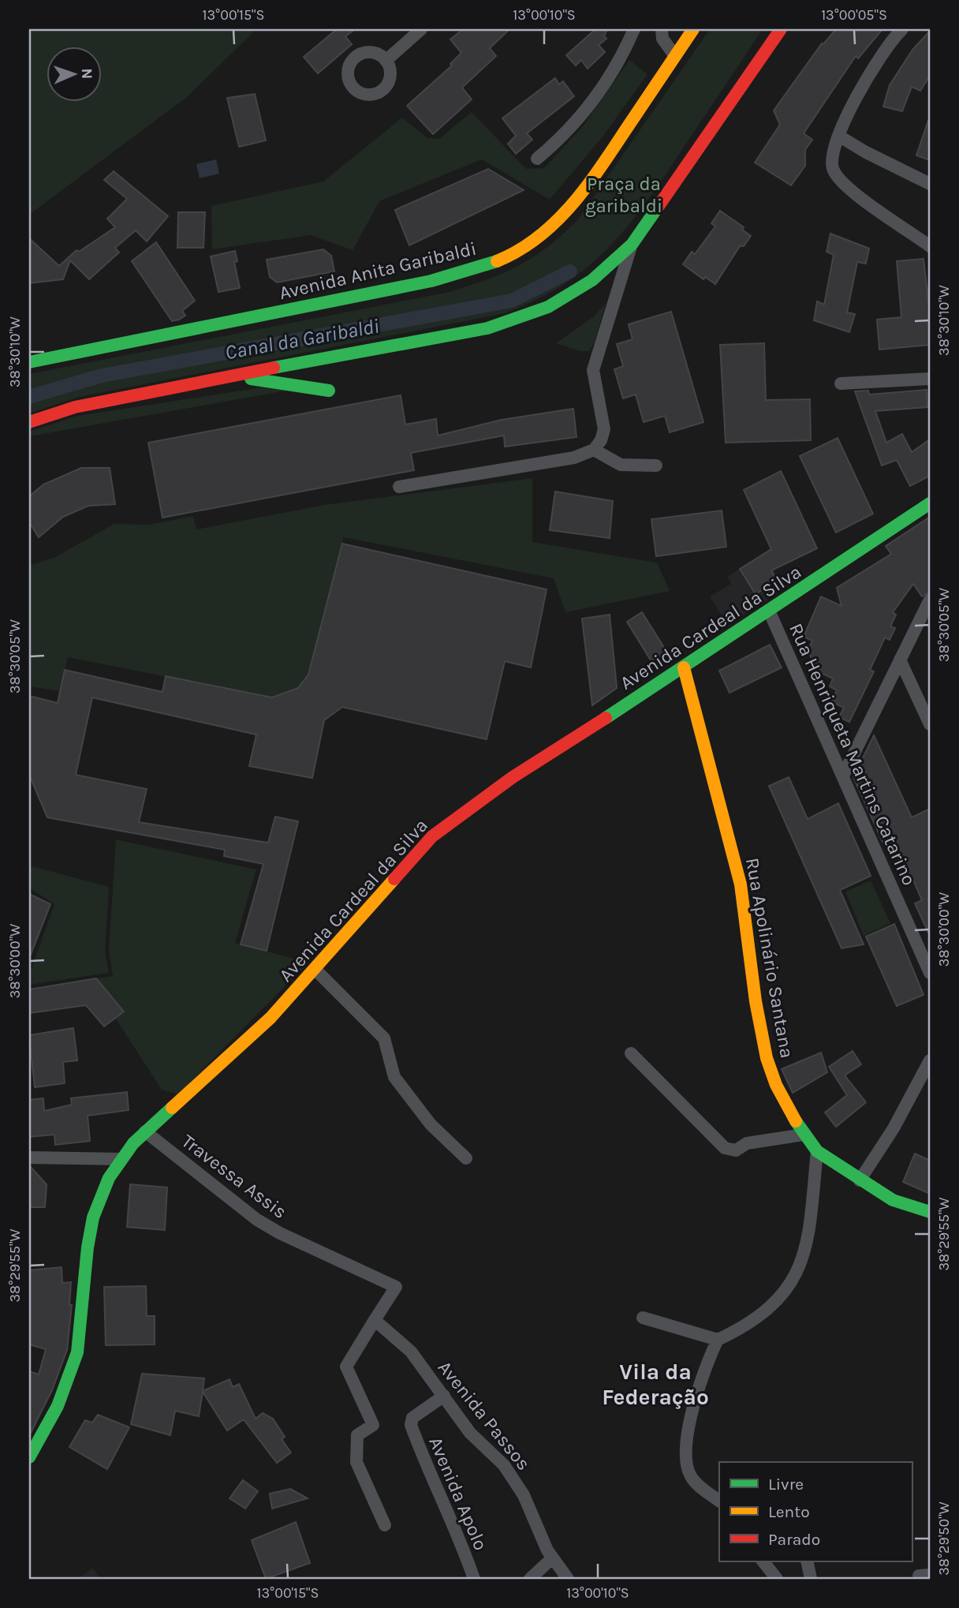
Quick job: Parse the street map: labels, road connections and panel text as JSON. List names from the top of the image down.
{
  "streets": {
    "main road": ["Avenida Anita Garibaldi", "Avenida Cardeal da Silva", "Rua Apolinário Santana"],
    "street": [
      "Rua Henriqueta Martins Catarino",
      "Travessa Assis",
      "Avenida Passos",
      "Avenida Apolo"
    ]
  },
  "crossings": [
    ["Avenida Cardeal da Silva", "Rua Henriqueta Martins Catarino"],
    ["Avenida Cardeal da Silva", "Rua Apolinário Santana"],
    ["Avenida Cardeal da Silva", "Travessa Assis"],
    ["Travessa Assis", "Avenida Passos"],
    ["Avenida Passos", "Avenida Apolo"]
  ],
  "districts": ["Vila da Federação"],
  "water": ["Canal da Garibaldi"],
  "parks": ["Praça da garibaldi"],
  "legend": ["Livre", "Lento", "Parado"],
  "north": "right",
  "coordinates": [
    "13°00'15\"S",
    "13°00'10\"S",
    "13°00'05\"S",
    "38°30'10\"W",
    "38°30'05\"W",
    "38°30'00\"W",
    "38°29'55\"W",
    "38°29'50\"W"
  ]
}
